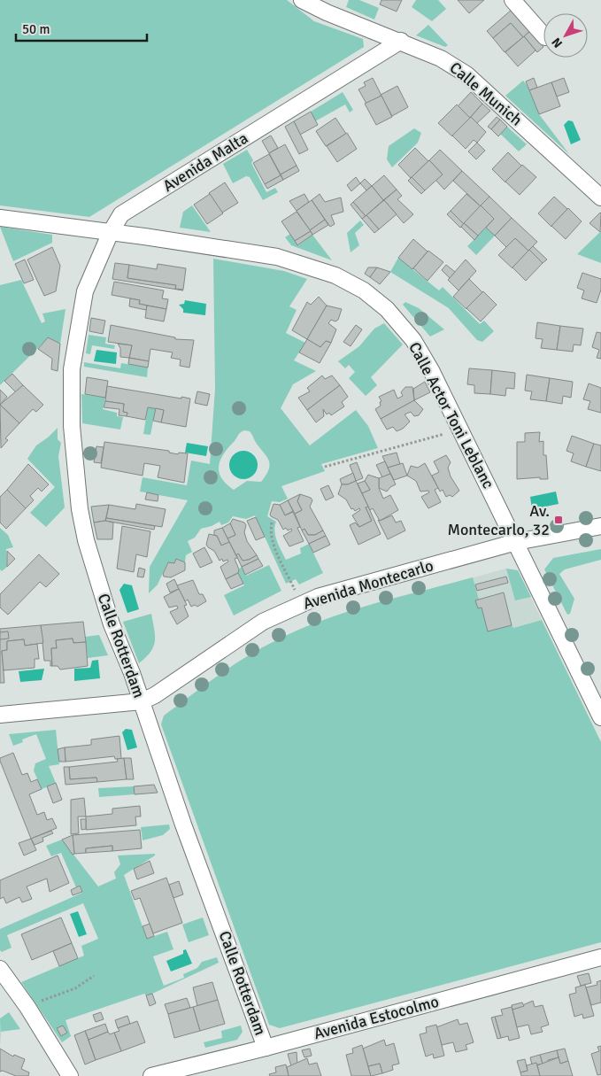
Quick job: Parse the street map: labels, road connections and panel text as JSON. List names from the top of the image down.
{
  "streets": {
    "street": [
      "Calle Munich",
      "Avenida Malta",
      "Calle Actor Toni Leblanc",
      "Avenida Montecarlo",
      "Calle Rotterdam",
      "Avenida Estocolmo"
    ]
  },
  "crossings": [
    ["Calle Munich", "Avenida Malta"],
    ["Avenida Malta", "Calle Actor Toni Leblanc"],
    ["Avenida Malta", "Calle Rotterdam"],
    ["Calle Actor Toni Leblanc", "Avenida Montecarlo"],
    ["Calle Actor Toni Leblanc", "Calle Rotterdam"],
    ["Avenida Montecarlo", "Calle Rotterdam"],
    ["Calle Rotterdam", "Avenida Estocolmo"]
  ],
  "places": {
    "transit": ["Av. Montecarlo, 32"]
  },
  "scale_bar": "50 m",
  "north": "bottom left"
}
